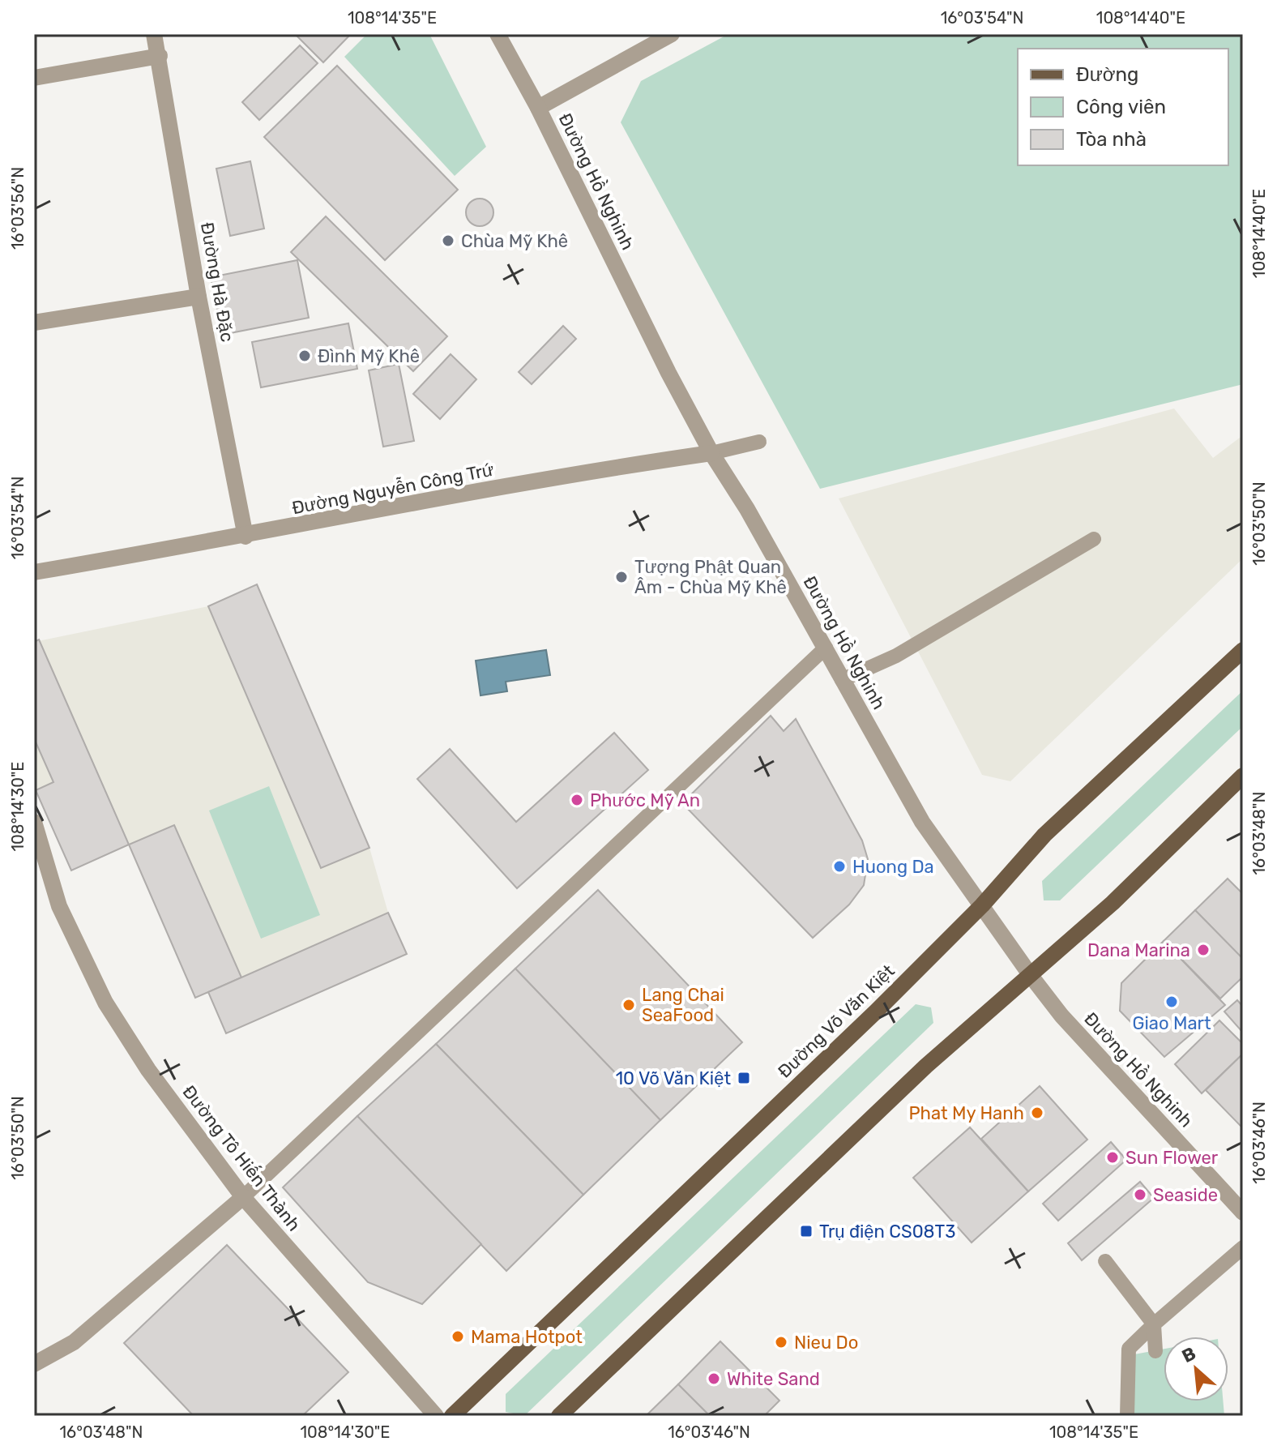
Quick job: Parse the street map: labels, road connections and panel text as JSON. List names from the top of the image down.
{
  "streets": {
    "main road": ["Đường Võ Văn Kiệt"],
    "street": [
      "Đường Hồ Nghinh",
      "Đường Hà Đặc",
      "Đường Nguyễn Công Trứ",
      "Đường Tô Hiến Thành"
    ]
  },
  "crossings": [
    ["Đường Hồ Nghinh", "Đường Nguyễn Công Trứ"],
    ["Đường Hồ Nghinh", "Đường Võ Văn Kiệt"],
    ["Đường Hà Đặc", "Đường Nguyễn Công Trứ"]
  ],
  "places": {
    "other": [
      "Chùa Mỹ Khê",
      "Đình Mỹ Khê",
      "Tượng Phật Quan Âm - Chùa Mỹ Khê",
      "Phước Mỹ An",
      "Huong Da",
      "Dana Marina",
      "Giao Mart",
      "Lang Chai SeaFood",
      "Phat My Hanh",
      "Sun Flower",
      "Seaside",
      "Mama Hotpot",
      "Nieu Do",
      "White Sand"
    ],
    "transit": ["10 Võ Văn Kiệt", "Trụ điện CS08T3"]
  },
  "legend": ["Đường", "Công viên", "Tòa nhà"],
  "north": "top left",
  "coordinates": [
    "108°14'35\"E",
    "16°03'54\"N",
    "108°14'40\"E",
    "16°03'56\"N",
    "16°03'50\"N",
    "108°14'30\"E",
    "16°03'48\"N",
    "16°03'46\"N"
  ]
}
